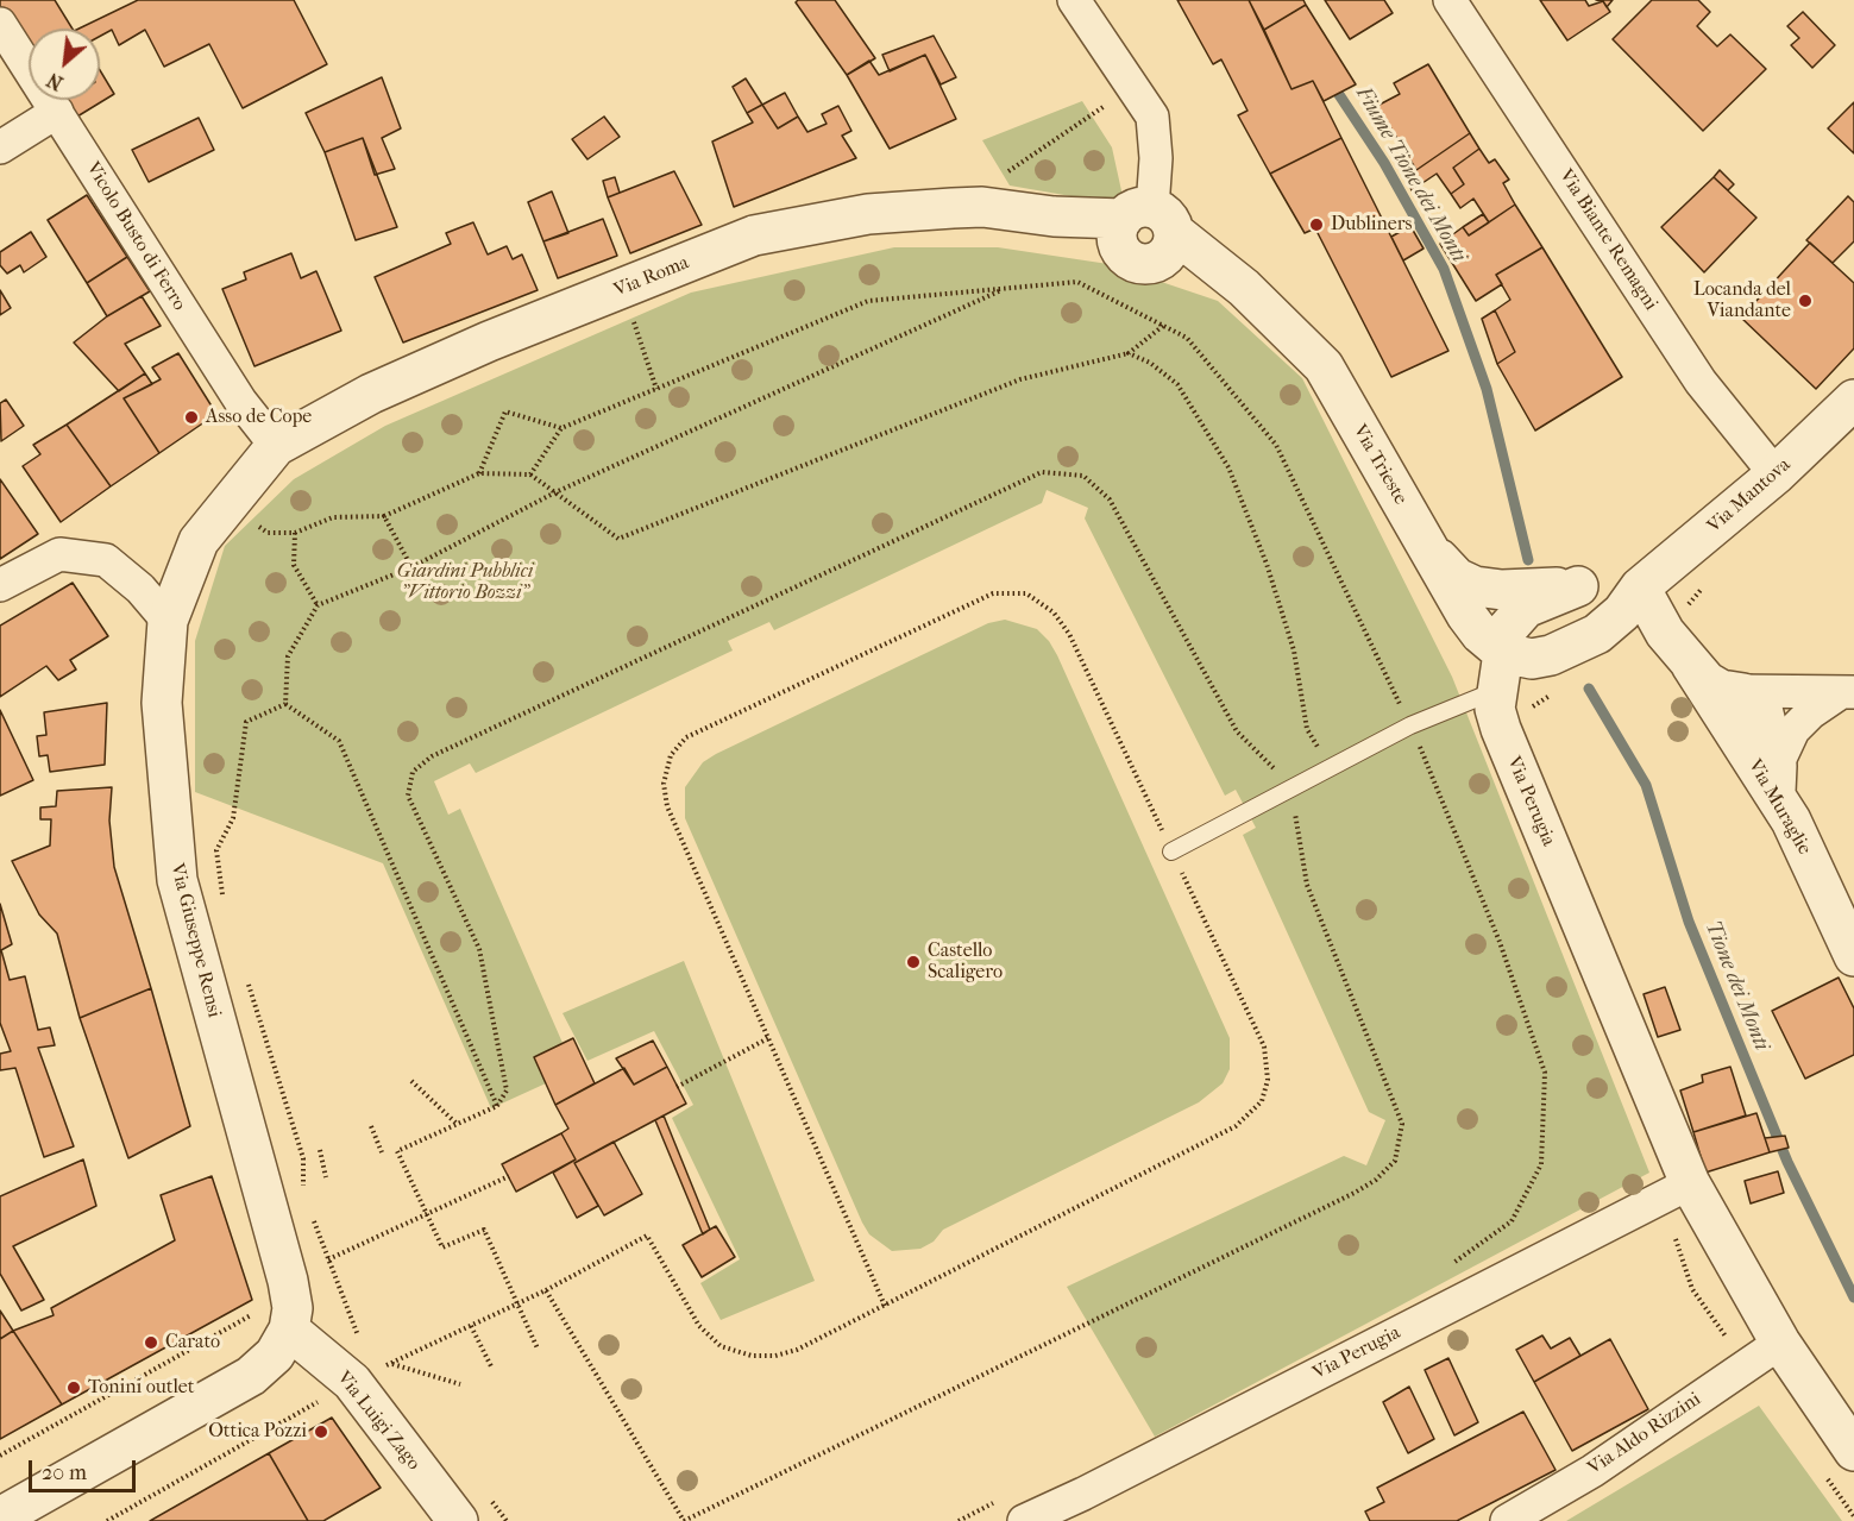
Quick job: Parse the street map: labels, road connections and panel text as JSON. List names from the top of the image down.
{
  "streets": {
    "street": [
      "Vicolo Busto di Ferro",
      "Via Biante Remagni",
      "Via Roma",
      "Via Trieste",
      "Via Mantova",
      "Via Perugia",
      "Via Muraglie",
      "Via Giuseppe Rensi",
      "Via Luigi Zago",
      "Via Aldo Rizzini"
    ]
  },
  "crossings": [
    ["Vicolo Busto di Ferro", "Via Roma"],
    ["Vicolo Busto di Ferro", "Via Giuseppe Rensi"],
    ["Via Biante Remagni", "Via Mantova"],
    ["Via Roma", "Via Trieste"],
    ["Via Roma", "Via Giuseppe Rensi"],
    ["Via Trieste", "Via Mantova"],
    ["Via Trieste", "Via Perugia"],
    ["Via Mantova", "Via Perugia"],
    ["Via Perugia", "Via Aldo Rizzini"],
    ["Via Giuseppe Rensi", "Via Luigi Zago"]
  ],
  "water": ["Fiume Tione dei Monti", "Tione dei Monti"],
  "parks": ["Giardini Pubblici \"Vittorio Bozzi\""],
  "places": [
    "Dubliners",
    "Locanda del Viandante",
    "Asso de Cope",
    "Castello Scaligero",
    "Carato",
    "Tonini outlet",
    "Ottica Pozzi"
  ],
  "scale_bar": "20 m",
  "north": "bottom left"
}
